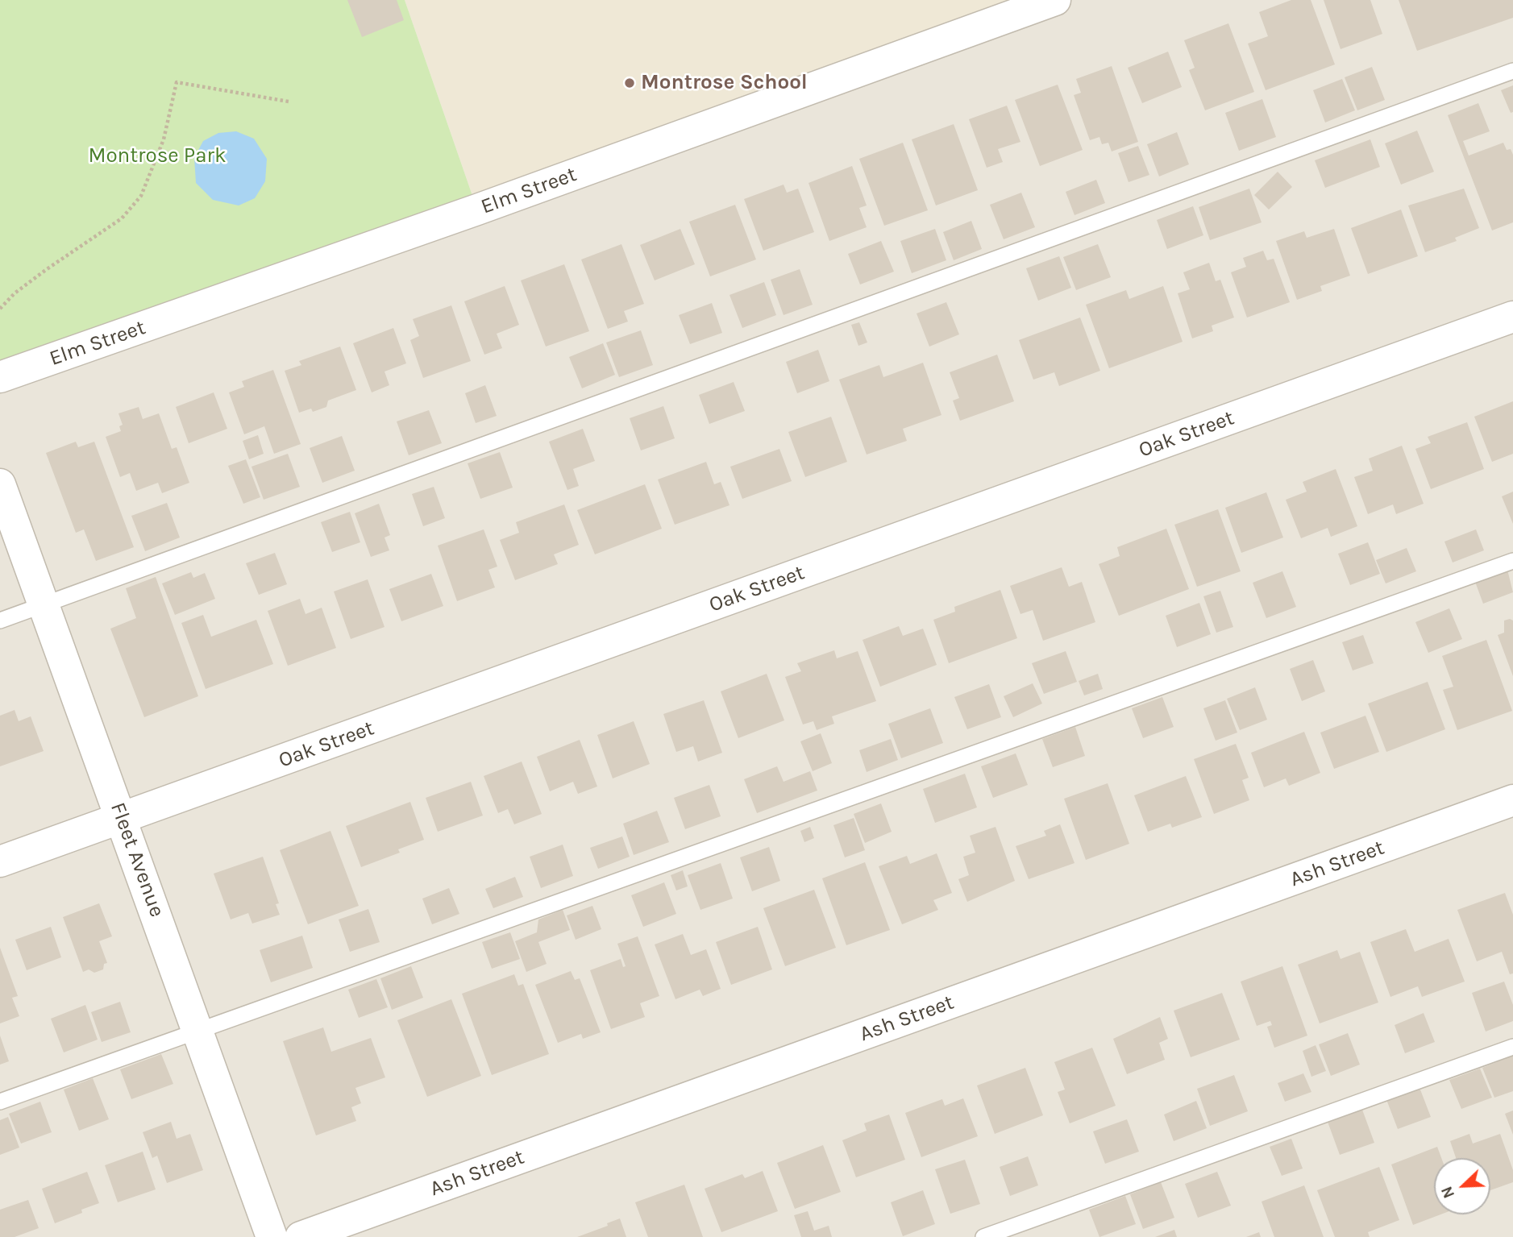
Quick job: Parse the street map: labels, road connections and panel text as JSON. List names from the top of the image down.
{
  "streets": {
    "street": [
      "Elm Street",
      "Oak Street",
      "Fleet Avenue",
      "Ash Street"
    ]
  },
  "crossings": [
    ["Oak Street", "Fleet Avenue"]
  ],
  "parks": ["Montrose Park"],
  "places": ["Montrose School"],
  "north": "bottom left"
}
